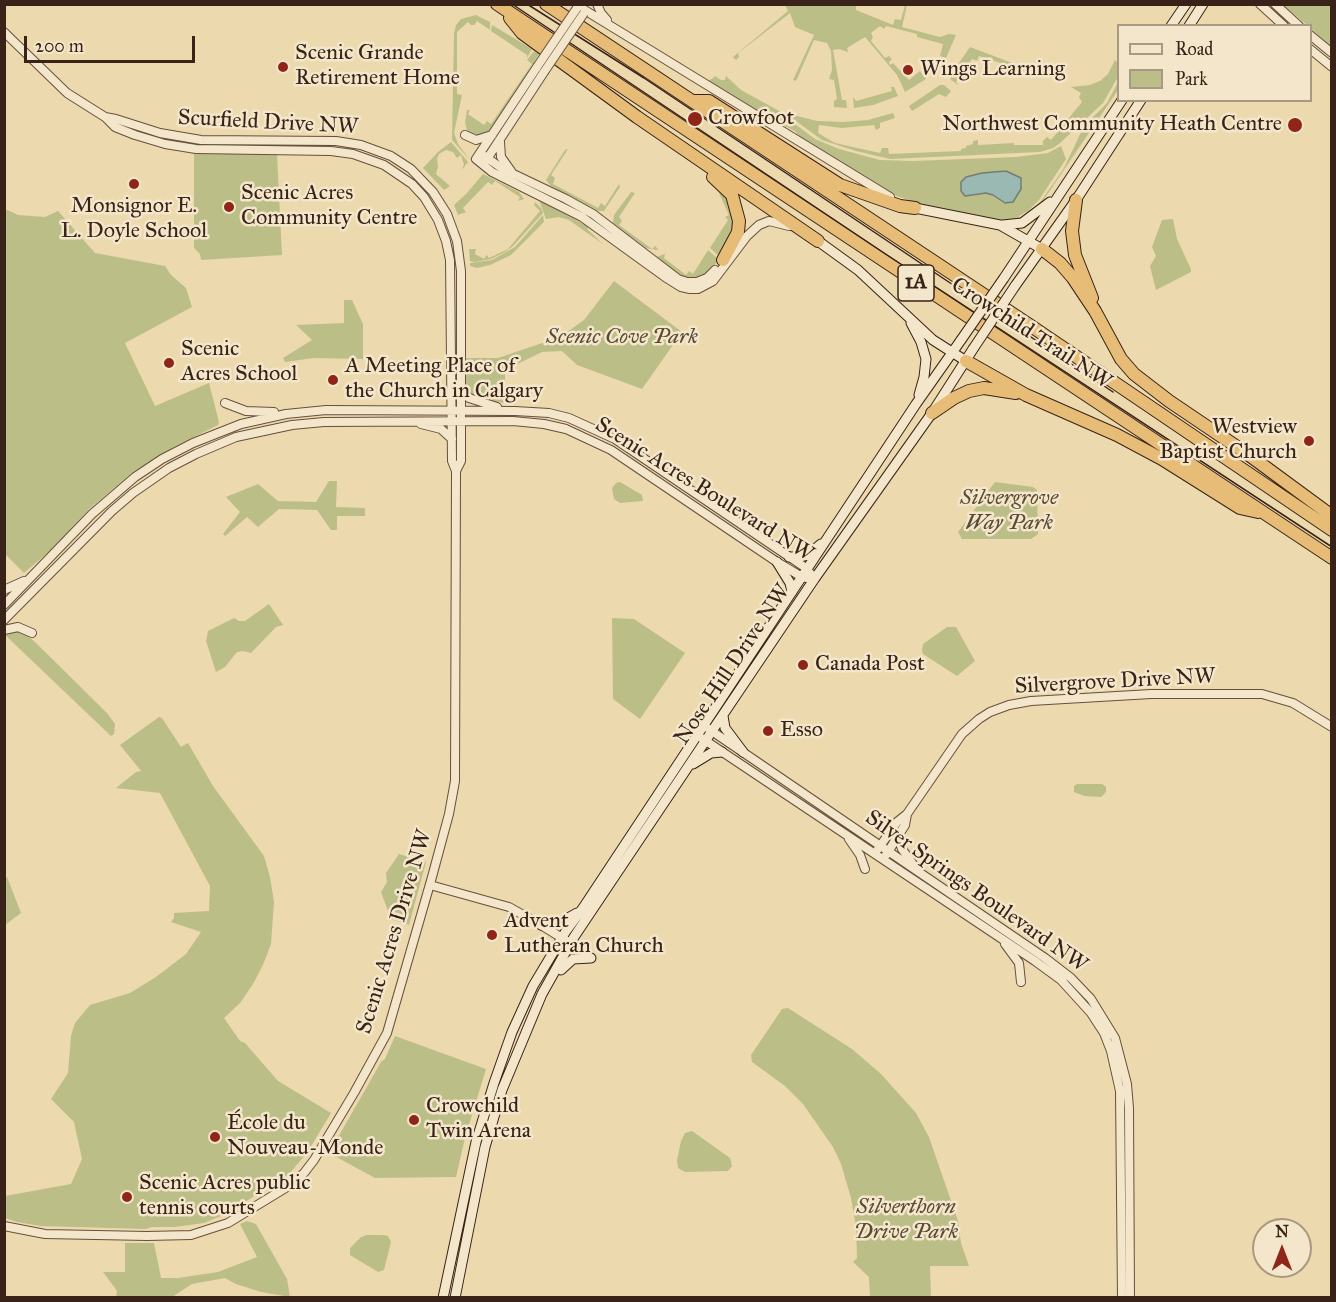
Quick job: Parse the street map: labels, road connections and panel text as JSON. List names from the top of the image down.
{
  "streets": {
    "highway": ["1A", "Crowchild Trail NW"],
    "main road": ["Nose Hill Drive NW"],
    "street": [
      "Scurfield Drive NW",
      "Scenic Acres Boulevard NW",
      "Silvergrove Drive NW",
      "Silver Springs Boulevard NW",
      "Scenic Acres Drive NW"
    ]
  },
  "crossings": [
    ["Scurfield Drive NW", "Scenic Acres Boulevard NW"],
    ["Scurfield Drive NW", "Scenic Acres Drive NW"],
    ["Scenic Acres Boulevard NW", "Nose Hill Drive NW"],
    ["Scenic Acres Boulevard NW", "Scenic Acres Drive NW"],
    ["Nose Hill Drive NW", "Silver Springs Boulevard NW"],
    ["Silvergrove Drive NW", "Silver Springs Boulevard NW"]
  ],
  "parks": ["Scenic Cove Park", "Silvergrove Way Park", "Silverthorn Drive Park"],
  "places": [
    "Scenic Grande Retirement Home",
    "Wings Learning",
    "Crowfoot",
    "Northwest Community Heath Centre",
    "Monsignor E. L. Doyle School",
    "Scenic Acres Community Centre",
    "Scenic Acres School",
    "A Meeting Place of the Church in Calgary",
    "Westview Baptist Church",
    "Canada Post",
    "Esso",
    "Advent Lutheran Church",
    "Crowchild Twin Arena",
    "École du Nouveau-Monde",
    "Scenic Acres public tennis courts"
  ],
  "legend": ["Road", "Park"],
  "scale_bar": "200 m",
  "north": "top"
}
